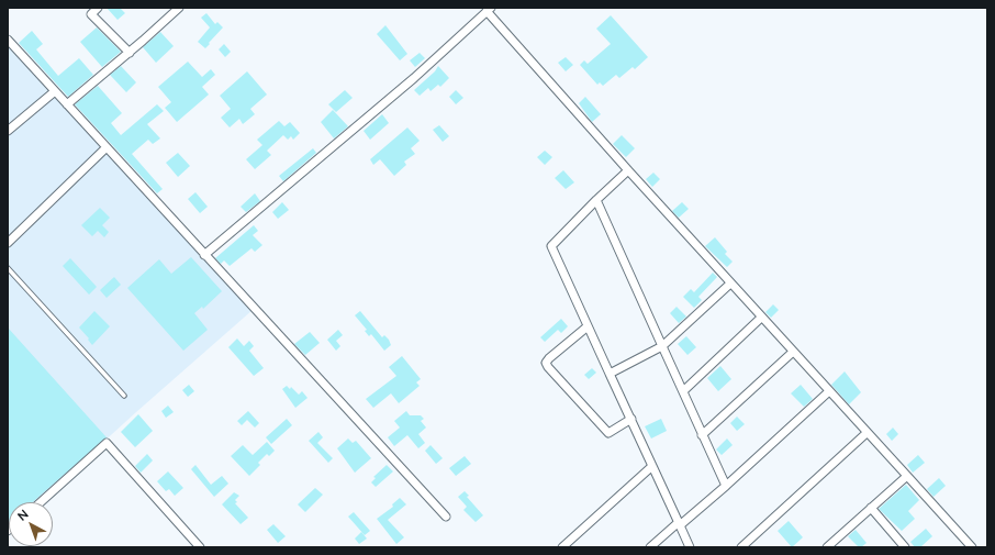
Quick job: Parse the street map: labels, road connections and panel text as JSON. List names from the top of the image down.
{
  "north": "top left"
}
